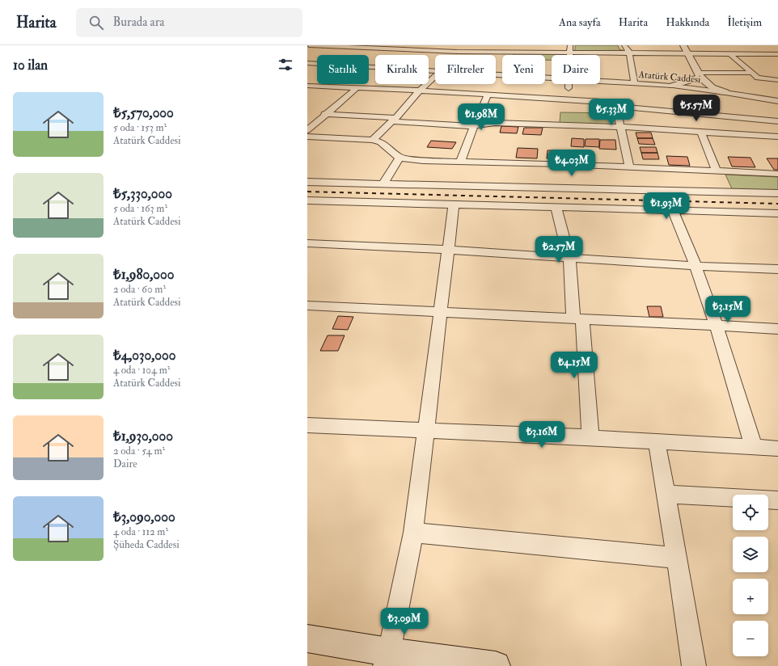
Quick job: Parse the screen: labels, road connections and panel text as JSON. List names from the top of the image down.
{
  "streets": {
    "street": ["Atatürk Caddesi"]
  },
  "page": {
    "header": "Harita",
    "search": "Burada ara",
    "nav": [
      "Ana sayfa",
      "Harita",
      "Hakkında",
      "İletişim"
    ],
    "heading": "10 ilan",
    "chip": [
      "Satılık",
      "Kiralık",
      "Filtreler",
      "Yeni",
      "Daire"
    ],
    "list": [
      {
        "name": "₺5,570,000",
        "note": "5 oda · 153 m² · Atatürk Caddesi"
      },
      {
        "name": "₺5,330,000",
        "note": "5 oda · 163 m² · Atatürk Caddesi"
      },
      {
        "name": "₺1,980,000",
        "note": "2 oda · 60 m² · Atatürk Caddesi"
      },
      {
        "name": "₺4,030,000",
        "note": "4 oda · 104 m² · Atatürk Caddesi"
      },
      {
        "name": "₺1,930,000",
        "note": "2 oda · 54 m² · Daire"
      },
      {
        "name": "₺3,090,000",
        "note": "4 oda · 112 m² · Şüheda Caddesi"
      }
    ],
    "price": [
      "₺5.57M",
      "₺5.33M",
      "₺1.98M",
      "₺4.03M",
      "₺1.93M",
      "₺2.57M",
      "₺3.15M",
      "₺4.15M",
      "₺3.16M",
      "₺3.09M"
    ],
    "map_buttons": ["+", "−"]
  }
}
